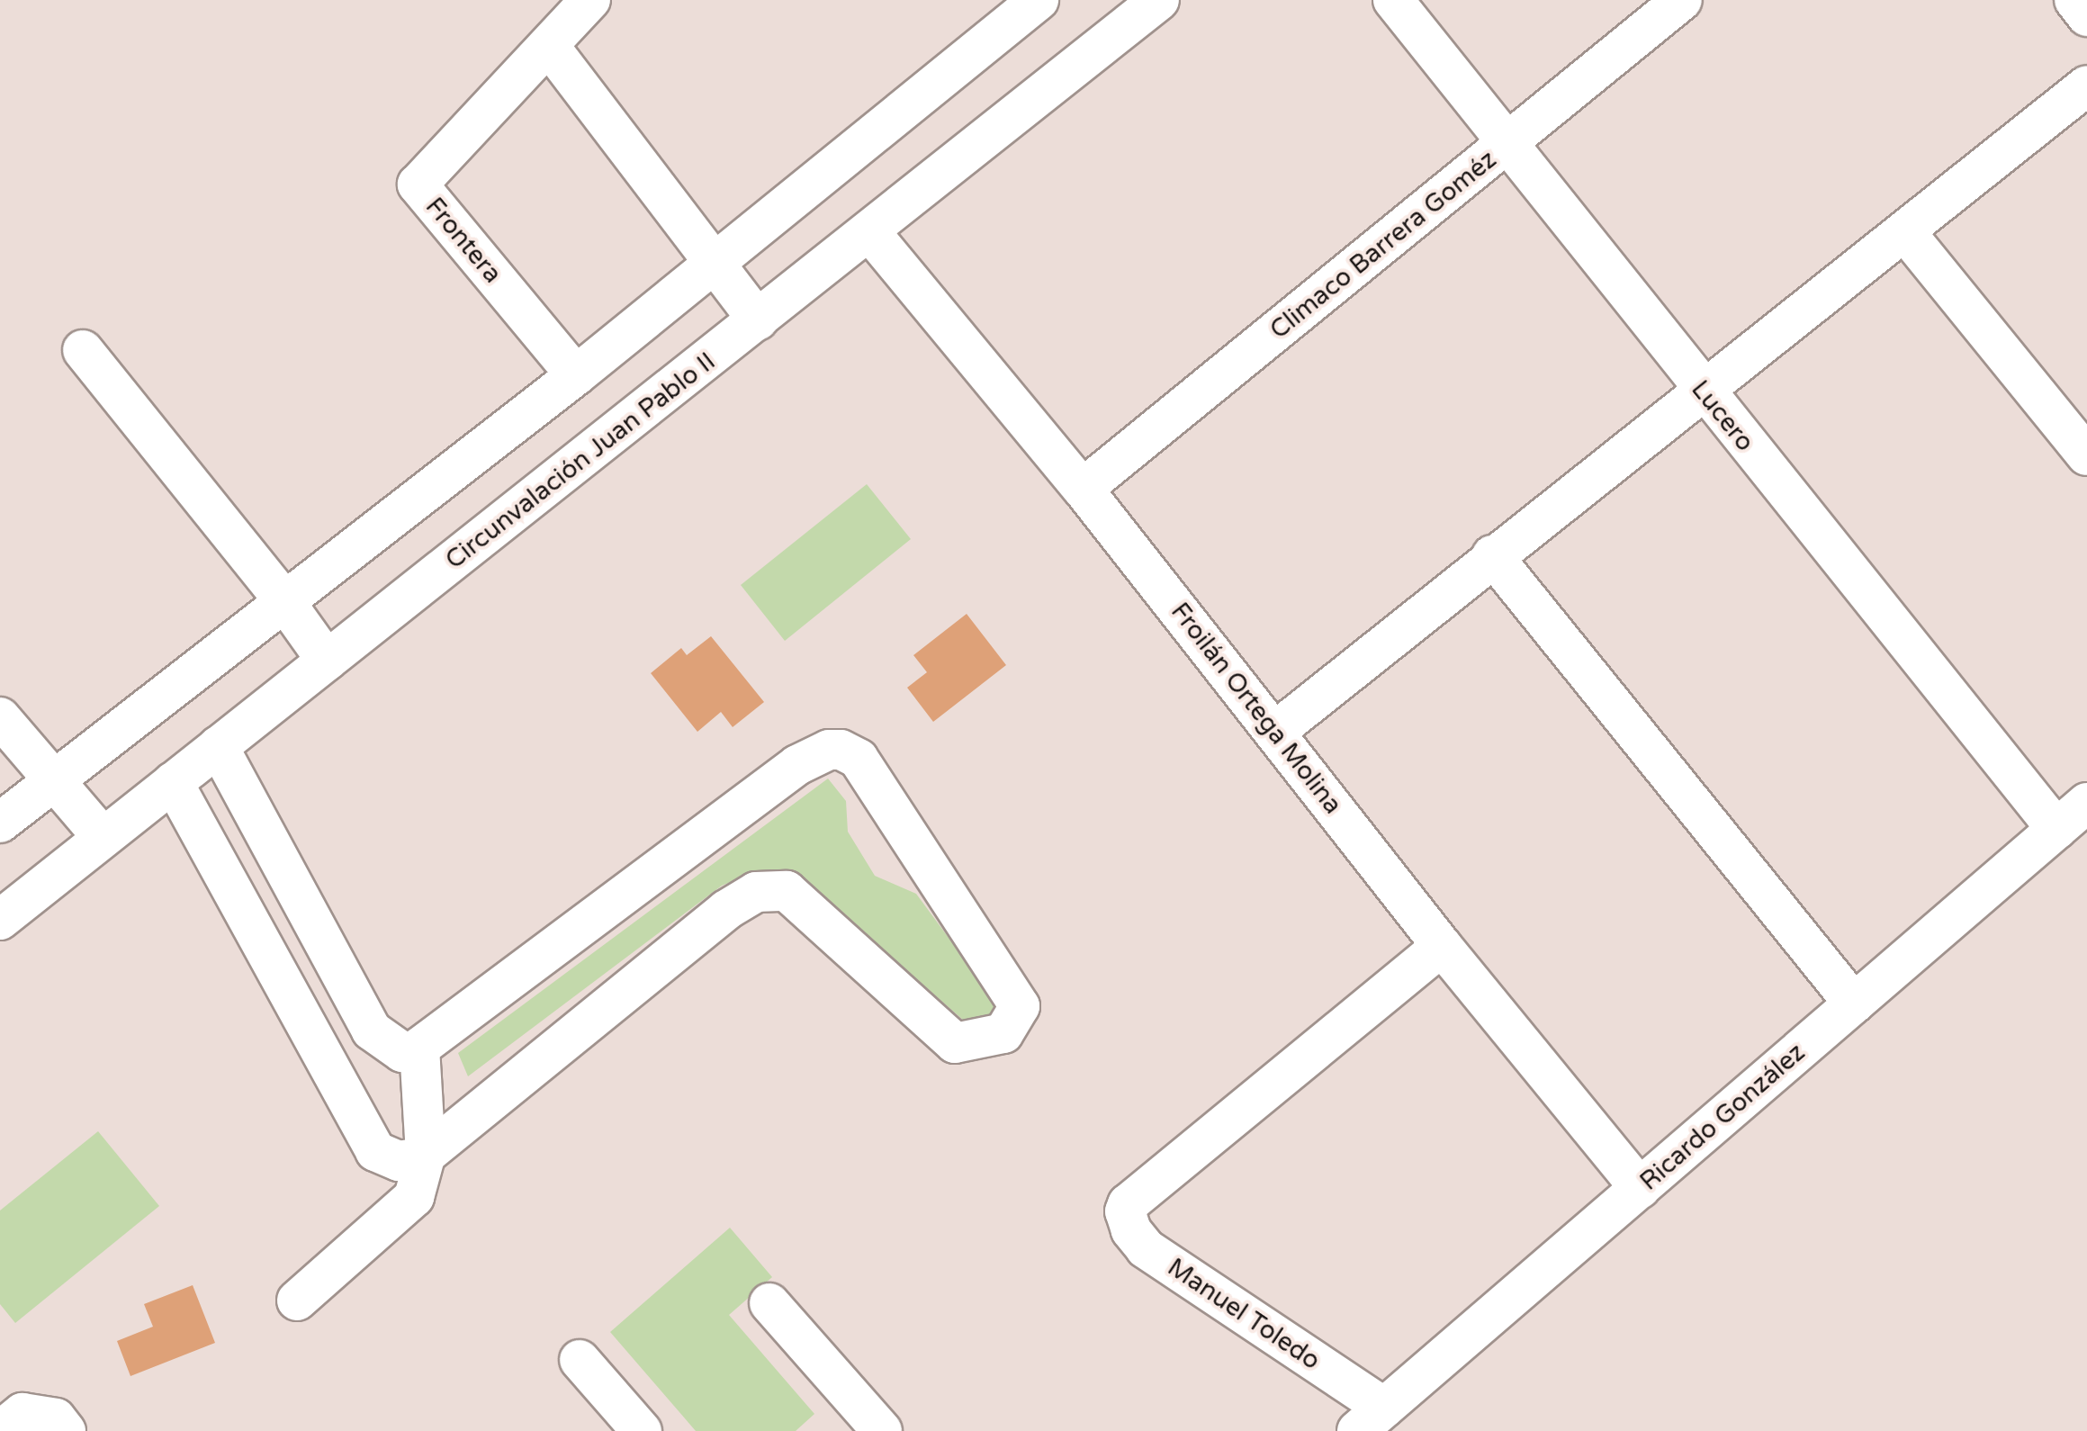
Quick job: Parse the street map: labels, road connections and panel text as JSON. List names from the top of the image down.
{
  "streets": {
    "street": [
      "Frontera",
      "Climaco Barrera Goméz",
      "Lucero",
      "Circunvalación Juan Pablo II",
      "Froilán Ortega Molina",
      "Ricardo González",
      "Manuel Toledo"
    ]
  },
  "crossings": [
    ["Climaco Barrera Goméz", "Lucero"],
    ["Climaco Barrera Goméz", "Froilán Ortega Molina"],
    ["Lucero", "Ricardo González"],
    ["Circunvalación Juan Pablo II", "Froilán Ortega Molina"],
    ["Froilán Ortega Molina", "Ricardo González"],
    ["Froilán Ortega Molina", "Manuel Toledo"],
    ["Ricardo González", "Manuel Toledo"]
  ]
}
